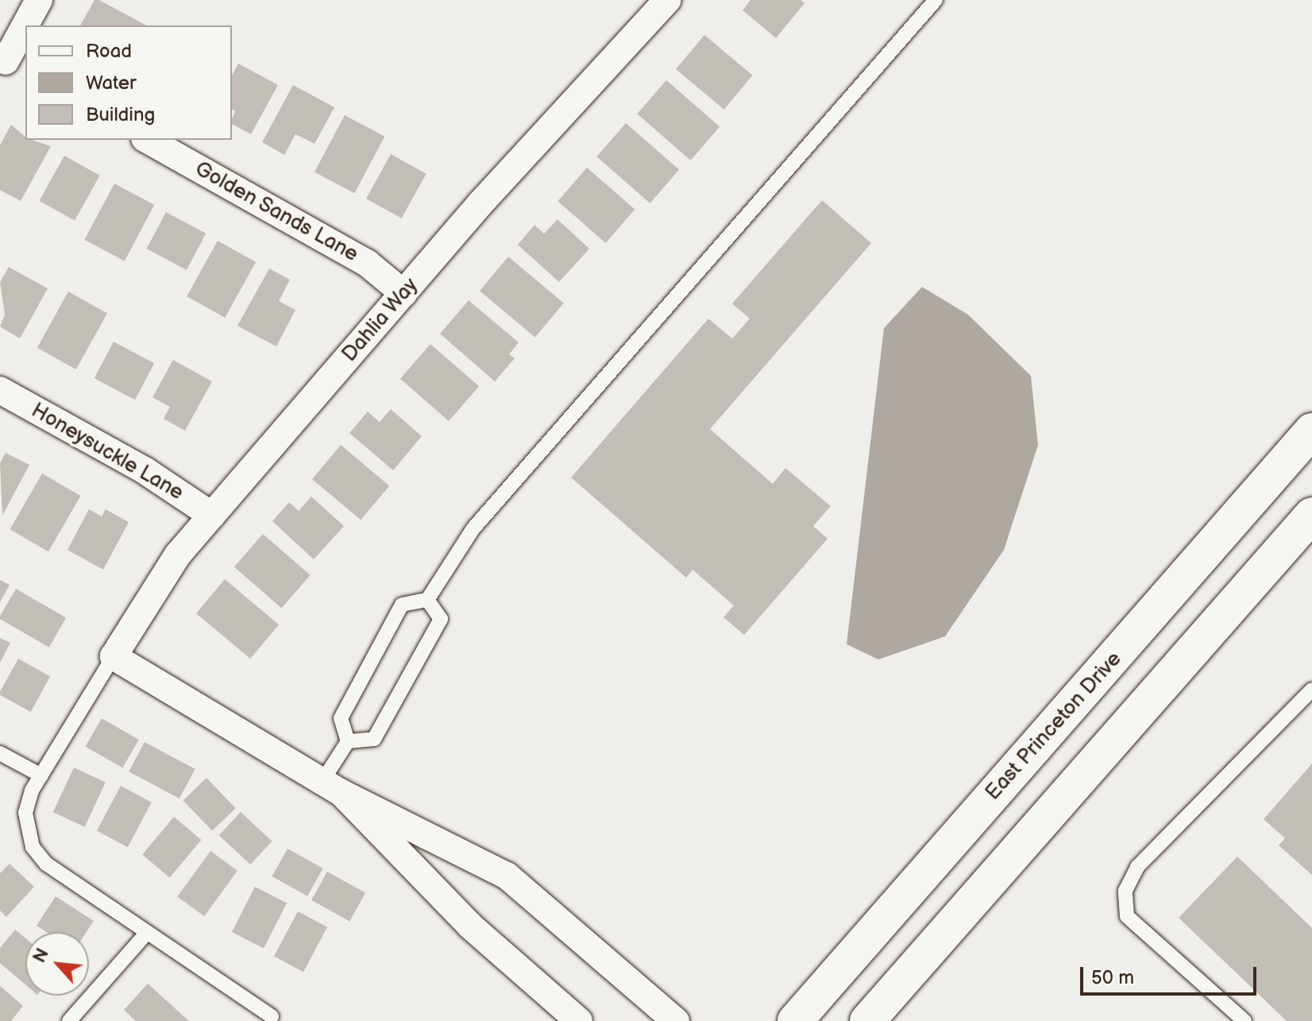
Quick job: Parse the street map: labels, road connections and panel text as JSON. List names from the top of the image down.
{
  "streets": {
    "highway": ["East Princeton Drive"],
    "street": ["Golden Sands Lane", "Dahlia Way", "Honeysuckle Lane"]
  },
  "crossings": [
    ["Golden Sands Lane", "Dahlia Way"],
    ["Dahlia Way", "Honeysuckle Lane"]
  ],
  "legend": ["Road", "Water", "Building"],
  "scale_bar": "50 m",
  "north": "top left"
}
